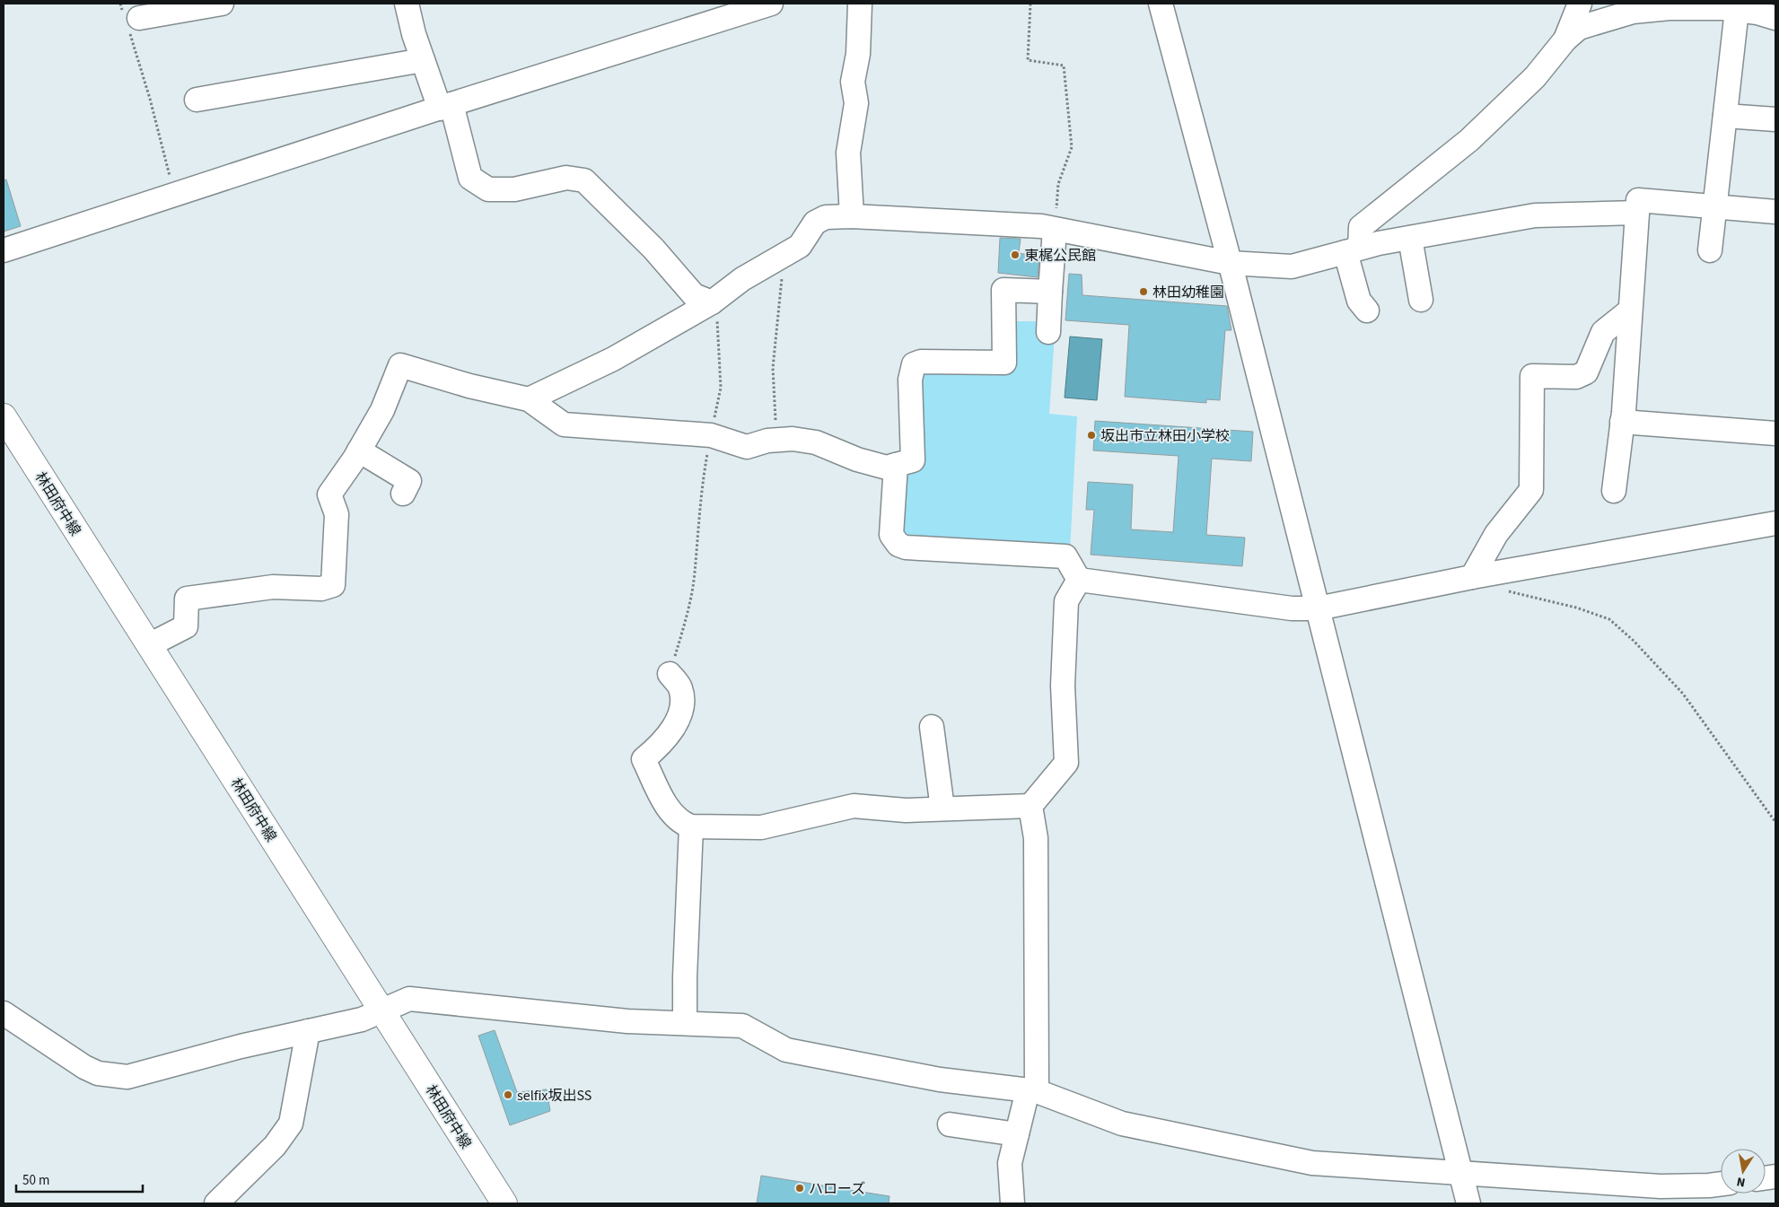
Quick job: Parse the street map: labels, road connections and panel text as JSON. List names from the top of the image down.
{
  "streets": {
    "main road": ["林田府中線"]
  },
  "places": [
    "東梶公民館",
    "林田幼稚園",
    "坂出市立林田小学校",
    "selfix坂出SS",
    "ハローズ"
  ],
  "scale_bar": "50 m",
  "north": "bottom"
}
